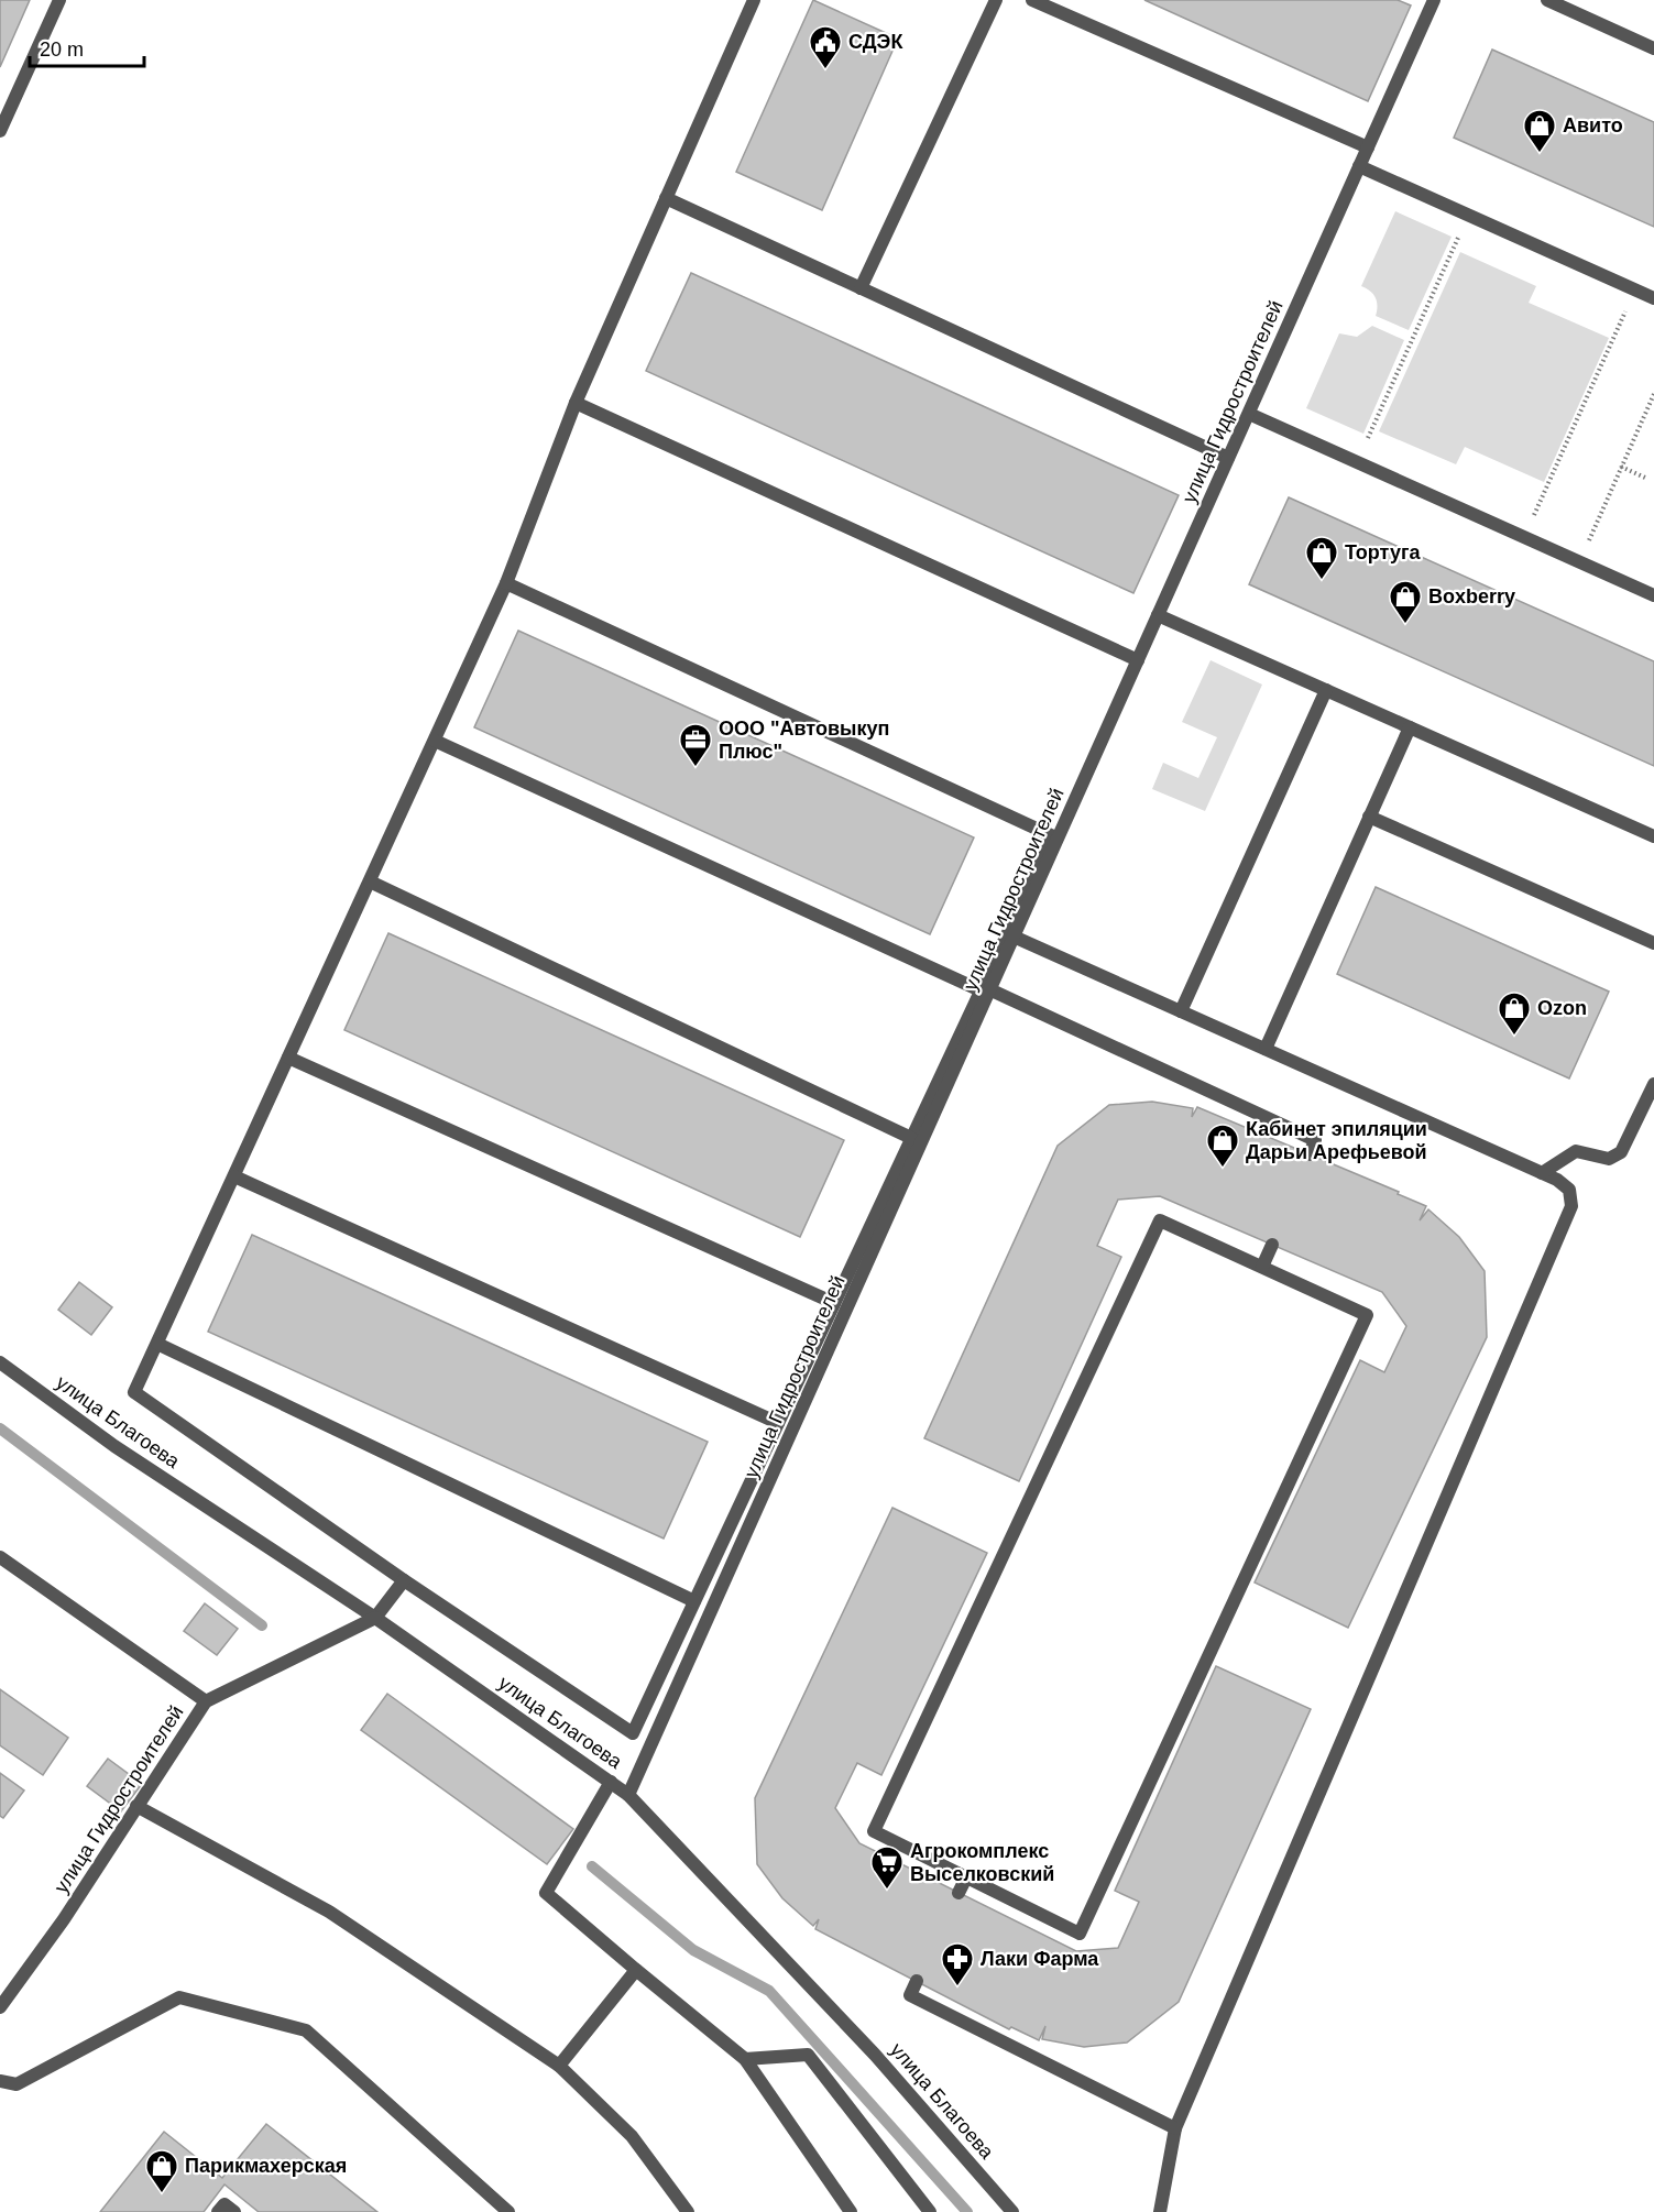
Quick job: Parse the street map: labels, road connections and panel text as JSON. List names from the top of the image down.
{
  "streets": {
    "street": ["улица Гидростроителей", "улица Благоева"]
  },
  "crossings": [
    ["улица Гидростроителей", "улица Благоева"]
  ],
  "places": {
    "public building": ["СДЭК"],
    "shop": [
      "Авито",
      "Тортуга",
      "Boxberry",
      "Ozon",
      "Кабинет эпиляции Дарьи Арефьевой",
      "Парикмахерская"
    ],
    "office": ["ООО \"Автовыкуп Плюс\""],
    "supermarket": ["Агрокомплекс Выселковский"],
    "pharmacy": ["Лаки Фарма"]
  },
  "scale_bar": "20 m"
}
